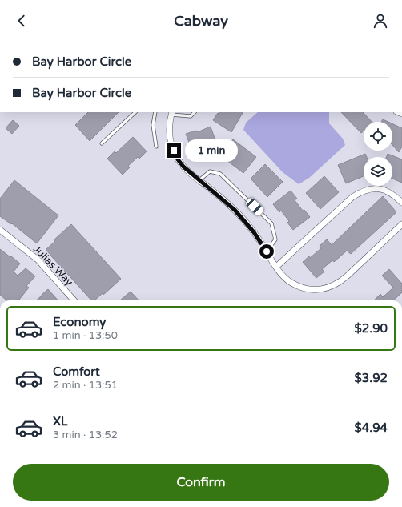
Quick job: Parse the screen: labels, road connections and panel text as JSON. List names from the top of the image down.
{
  "streets": {
    "street": ["Julias Way"]
  },
  "page": {
    "header": "Cabway",
    "banner": ["Bay Harbor Circle", "Bay Harbor Circle"],
    "bubble": "1 min",
    "list": [
      {
        "name": "Economy",
        "note": "1 min · 13:50",
        "value": "$2.90"
      },
      {
        "name": "Comfort",
        "note": "2 min · 13:51",
        "value": "$3.92"
      },
      {
        "name": "XL",
        "note": "3 min · 13:52",
        "value": "$4.94"
      }
    ],
    "buttons": "Confirm"
  }
}
